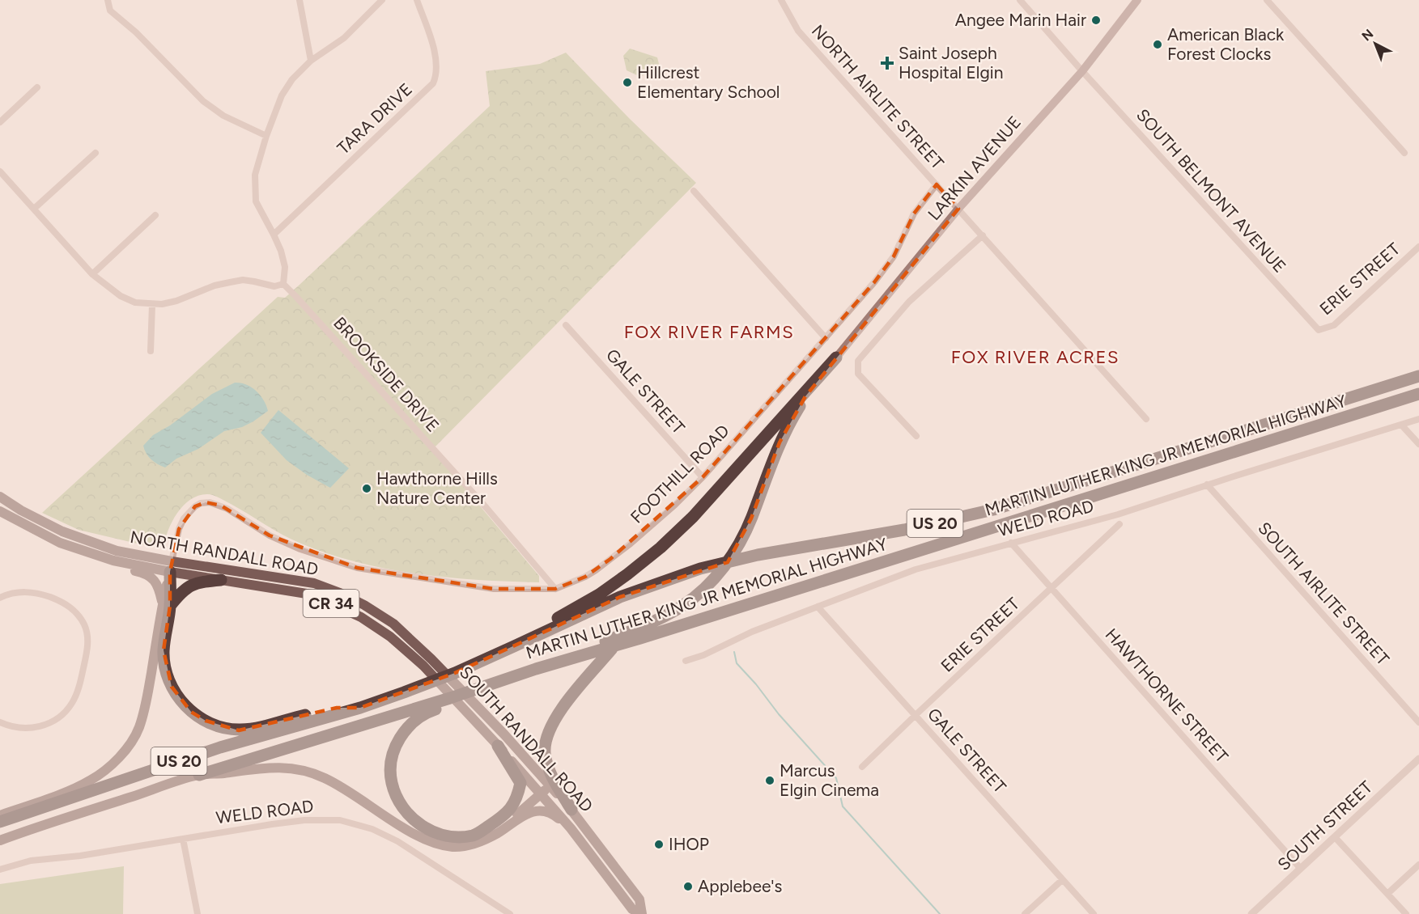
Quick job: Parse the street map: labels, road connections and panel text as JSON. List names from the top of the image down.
{
  "streets": {
    "highway": ["MARTIN LUTHER KING JR MEMORIAL HIGHWAY", "US 20"],
    "main road": [
      "LARKIN AVENUE",
      "NORTH RANDALL ROAD",
      "CR 34",
      "SOUTH RANDALL ROAD"
    ],
    "street": [
      "NORTH AIRLITE STREET",
      "TARA DRIVE",
      "SOUTH BELMONT AVENUE",
      "ERIE STREET",
      "BROOKSIDE DRIVE",
      "GALE STREET",
      "FOOTHILL ROAD",
      "WELD ROAD",
      "SOUTH AIRLITE STREET",
      "HAWTHORNE STREET",
      "SOUTH STREET"
    ]
  },
  "crossings": [
    ["NORTH AIRLITE STREET", "LARKIN AVENUE"],
    ["NORTH AIRLITE STREET", "FOOTHILL ROAD"],
    ["LARKIN AVENUE", "SOUTH BELMONT AVENUE"],
    ["SOUTH BELMONT AVENUE", "ERIE STREET"],
    ["ERIE STREET", "GALE STREET"],
    ["ERIE STREET", "HAWTHORNE STREET"],
    ["BROOKSIDE DRIVE", "FOOTHILL ROAD"],
    ["GALE STREET", "FOOTHILL ROAD"],
    ["GALE STREET", "WELD ROAD"],
    ["MARTIN LUTHER KING JR MEMORIAL HIGHWAY", "US 20"],
    ["FOOTHILL ROAD", "NORTH RANDALL ROAD"],
    ["WELD ROAD", "SOUTH AIRLITE STREET"],
    ["WELD ROAD", "HAWTHORNE STREET"],
    ["NORTH RANDALL ROAD", "SOUTH RANDALL ROAD"],
    ["HAWTHORNE STREET", "SOUTH STREET"]
  ],
  "districts": ["FOX RIVER FARMS", "FOX RIVER ACRES"],
  "places": {
    "other": [
      "Angee Marin Hair",
      "American Black Forest Clocks",
      "Hillcrest Elementary School",
      "Hawthorne Hills Nature Center",
      "Marcus Elgin Cinema",
      "IHOP",
      "Applebee's"
    ],
    "health": ["Saint Joseph Hospital Elgin"]
  },
  "north": "top left"
}
